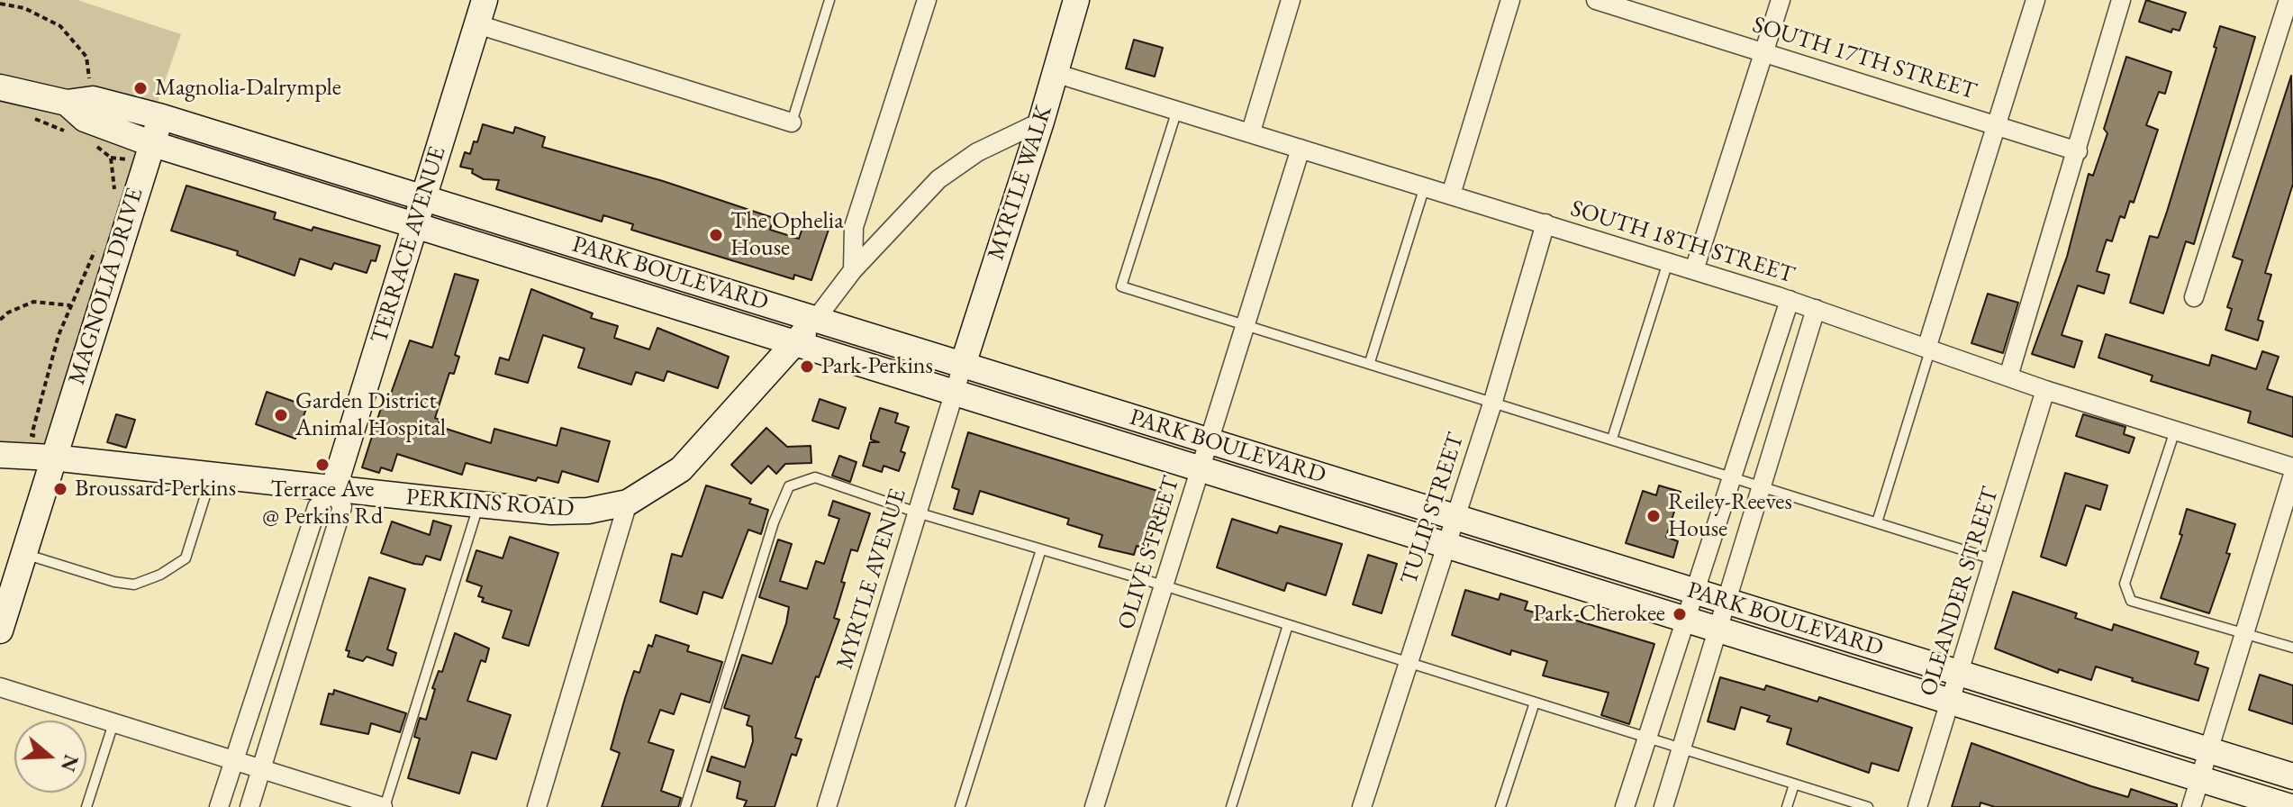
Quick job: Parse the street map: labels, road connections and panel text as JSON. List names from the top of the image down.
{
  "streets": {
    "street": [
      "SOUTH 17TH STREET",
      "MYRTLE WALK",
      "SOUTH 18TH STREET",
      "TERRACE AVENUE",
      "PARK BOULEVARD",
      "MAGNOLIA DRIVE",
      "PERKINS ROAD",
      "TULIP STREET",
      "OLIVE STREET",
      "MYRTLE AVENUE",
      "OLEANDER STREET"
    ]
  },
  "crossings": [
    ["MYRTLE WALK", "SOUTH 18TH STREET"],
    ["MYRTLE WALK", "PARK BOULEVARD"],
    ["MYRTLE WALK", "PERKINS ROAD"],
    ["MYRTLE WALK", "MYRTLE AVENUE"],
    ["SOUTH 18TH STREET", "TULIP STREET"],
    ["SOUTH 18TH STREET", "OLIVE STREET"],
    ["SOUTH 18TH STREET", "OLEANDER STREET"],
    ["TERRACE AVENUE", "PARK BOULEVARD"],
    ["TERRACE AVENUE", "PERKINS ROAD"],
    ["PARK BOULEVARD", "MAGNOLIA DRIVE"],
    ["PARK BOULEVARD", "PERKINS ROAD"],
    ["PARK BOULEVARD", "TULIP STREET"],
    ["PARK BOULEVARD", "OLIVE STREET"],
    ["PARK BOULEVARD", "MYRTLE AVENUE"],
    ["PARK BOULEVARD", "OLEANDER STREET"],
    ["MAGNOLIA DRIVE", "PERKINS ROAD"]
  ],
  "places": [
    "Magnolia-Dalrymple",
    "The Ophelia House",
    "Park-Perkins",
    "Garden District Animal Hospital",
    "Terrace Ave @ Perkins Rd",
    "Broussard-Perkins",
    "Reiley-Reeves House",
    "Park-Cherokee"
  ],
  "north": "right"
}
